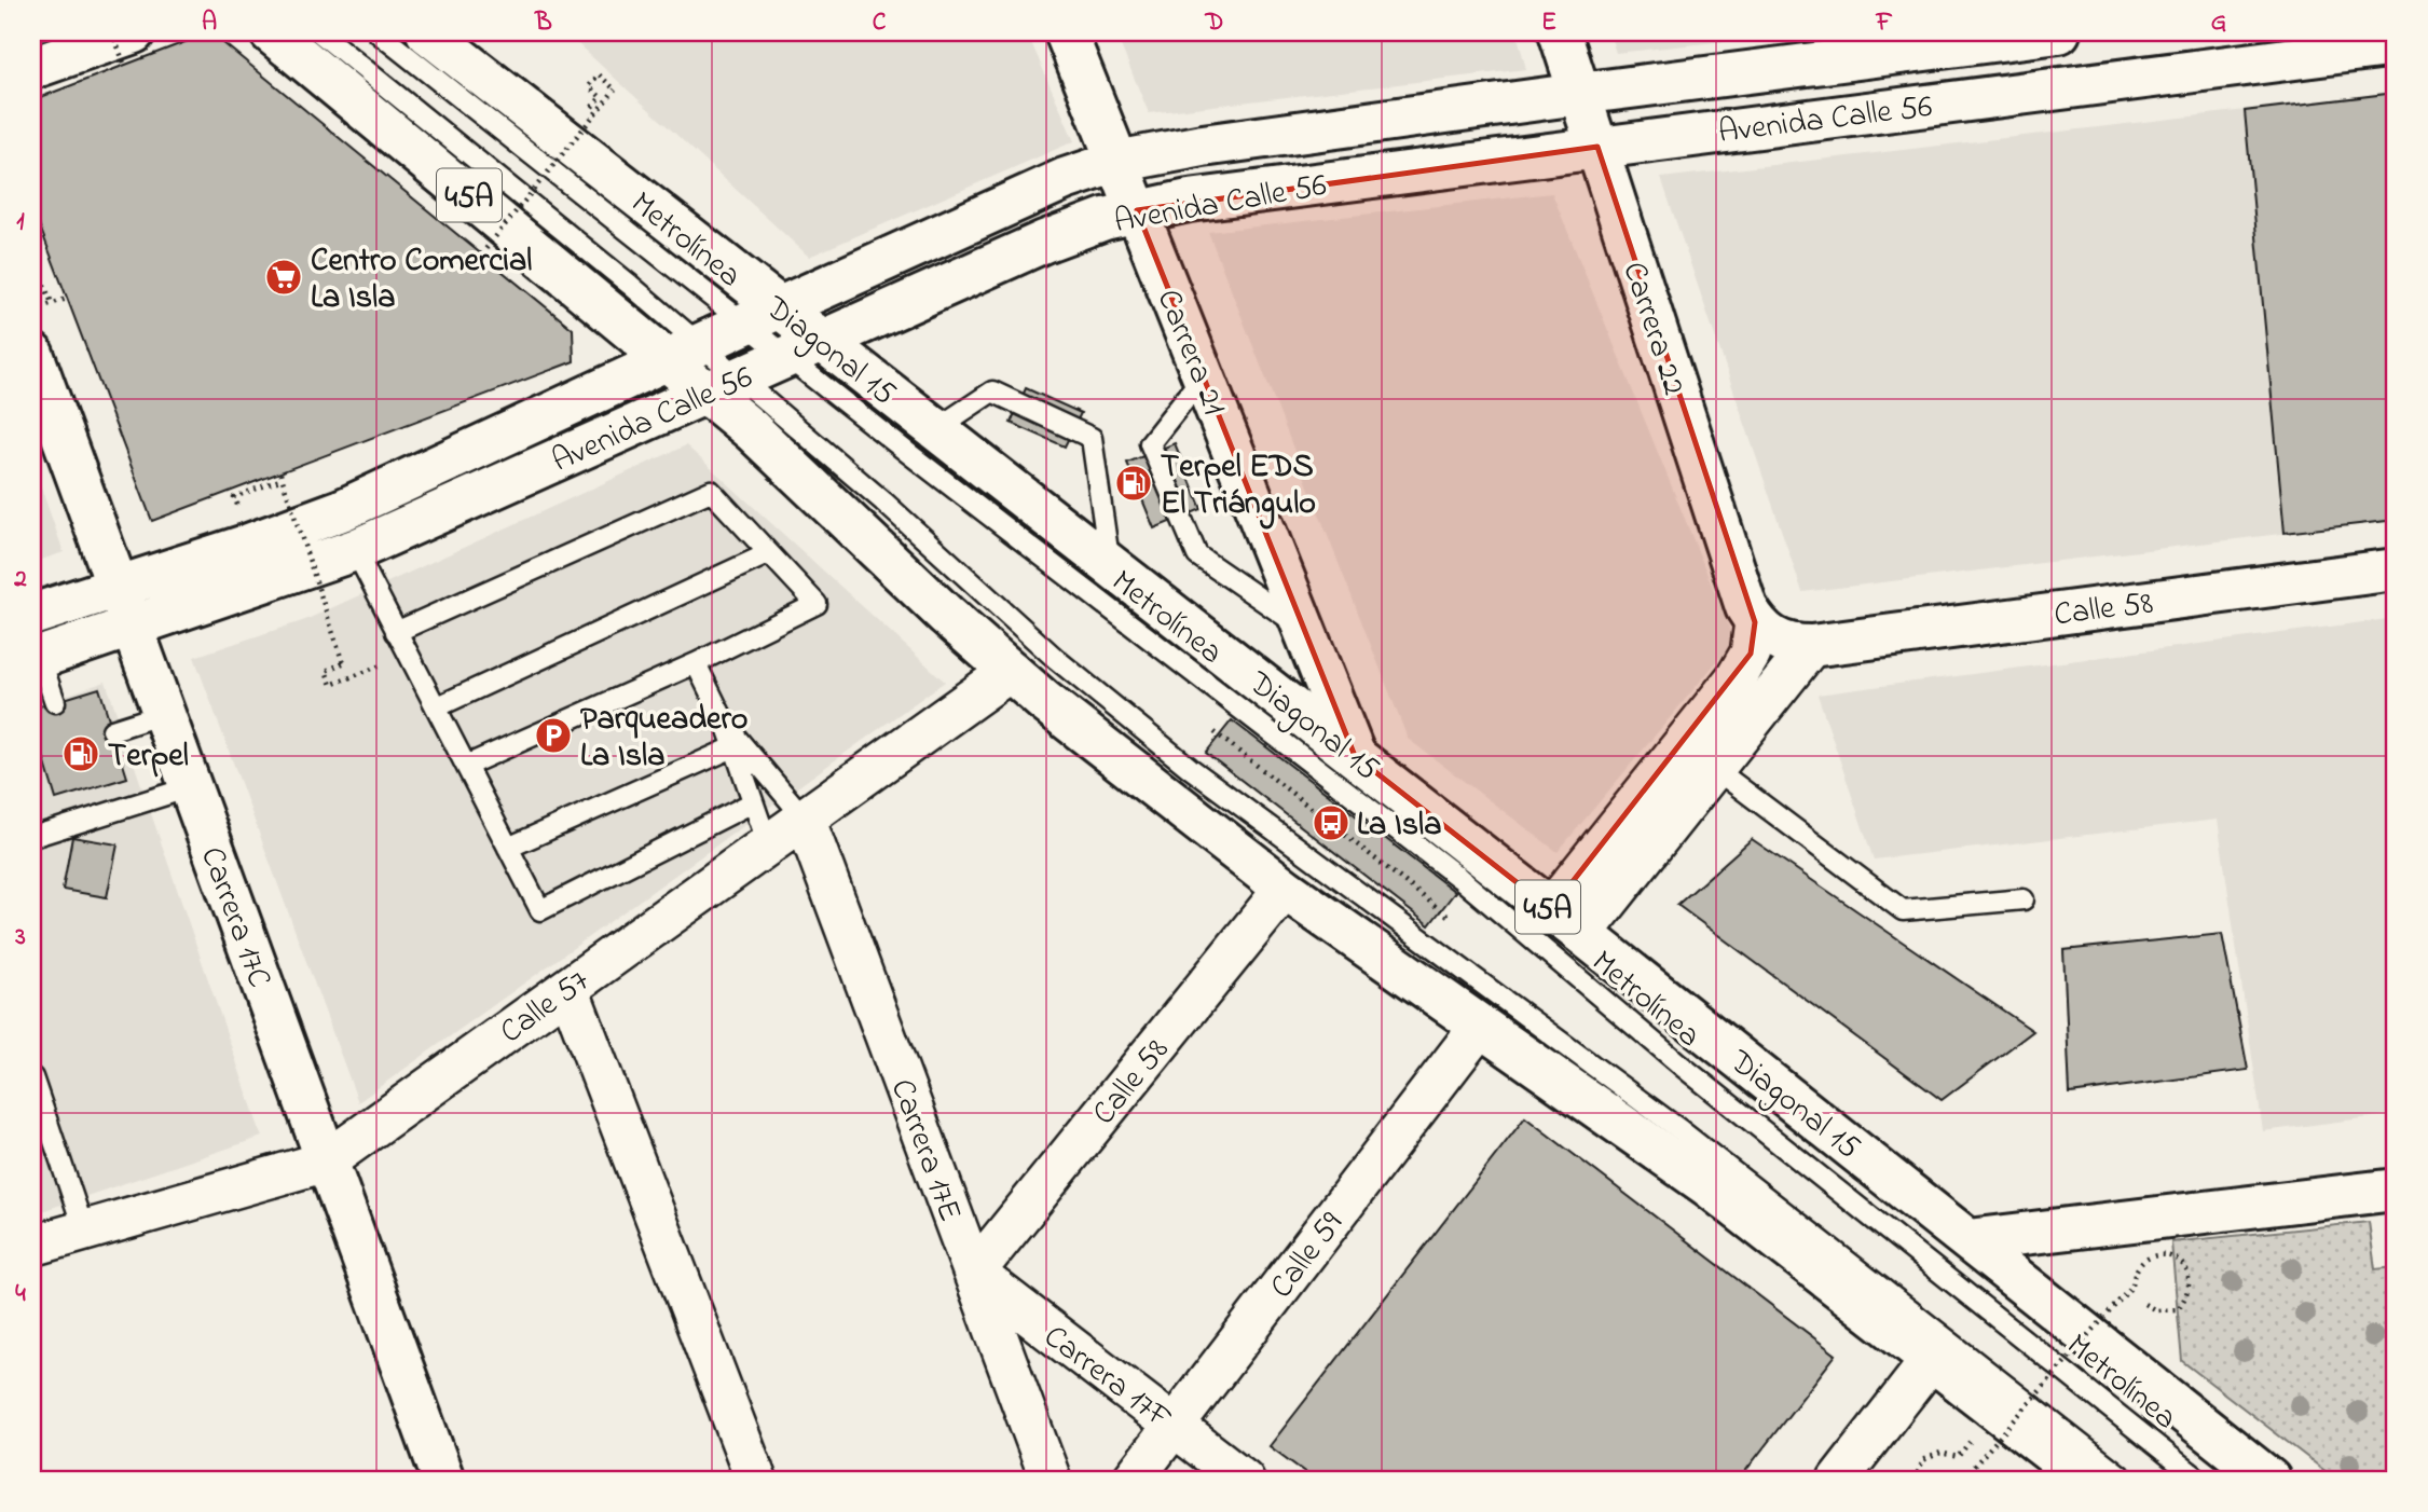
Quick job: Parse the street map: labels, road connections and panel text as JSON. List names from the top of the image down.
{
  "streets": {
    "main road": [
      "Avenida Calle 56",
      "45A",
      "Carrera 22",
      "Diagonal 15",
      "Carrera 21",
      "Calle 58",
      "Carrera 17C"
    ],
    "street": [
      "Calle 57",
      "Carrera 17E",
      "Calle 59",
      "Carrera 17F"
    ],
    "lane": ["Metrolínea"]
  },
  "crossings": [
    ["Avenida Calle 56", "45A"],
    ["Avenida Calle 56", "Metrolínea"],
    ["Avenida Calle 56", "Carrera 22"],
    ["Avenida Calle 56", "Diagonal 15"],
    ["Avenida Calle 56", "Carrera 21"],
    ["Avenida Calle 56", "Carrera 17C"],
    ["45A", "Calle 58"],
    ["45A", "Calle 57"],
    ["45A", "Calle 59"],
    ["Metrolínea", "Diagonal 15"],
    ["Carrera 22", "Calle 58"],
    ["Diagonal 15", "Carrera 21"],
    ["Calle 58", "Carrera 17E"],
    ["Calle 58", "Carrera 17F"],
    ["Carrera 17C", "Calle 57"],
    ["Calle 57", "Carrera 17E"],
    ["Carrera 17E", "Carrera 17F"],
    ["Calle 59", "Carrera 17F"]
  ],
  "places": {
    "supermarket": ["Centro Comercial La Isla"],
    "fuel station": ["Terpel EDS El Triángulo", "Terpel"],
    "parking": ["Parqueadero La Isla"],
    "bus stop": ["La Isla"]
  },
  "grid": {
    "columns": [
      "A",
      "B",
      "C",
      "D",
      "E",
      "F",
      "G"
    ],
    "rows": [
      "1",
      "2",
      "3",
      "4"
    ]
  }
}
